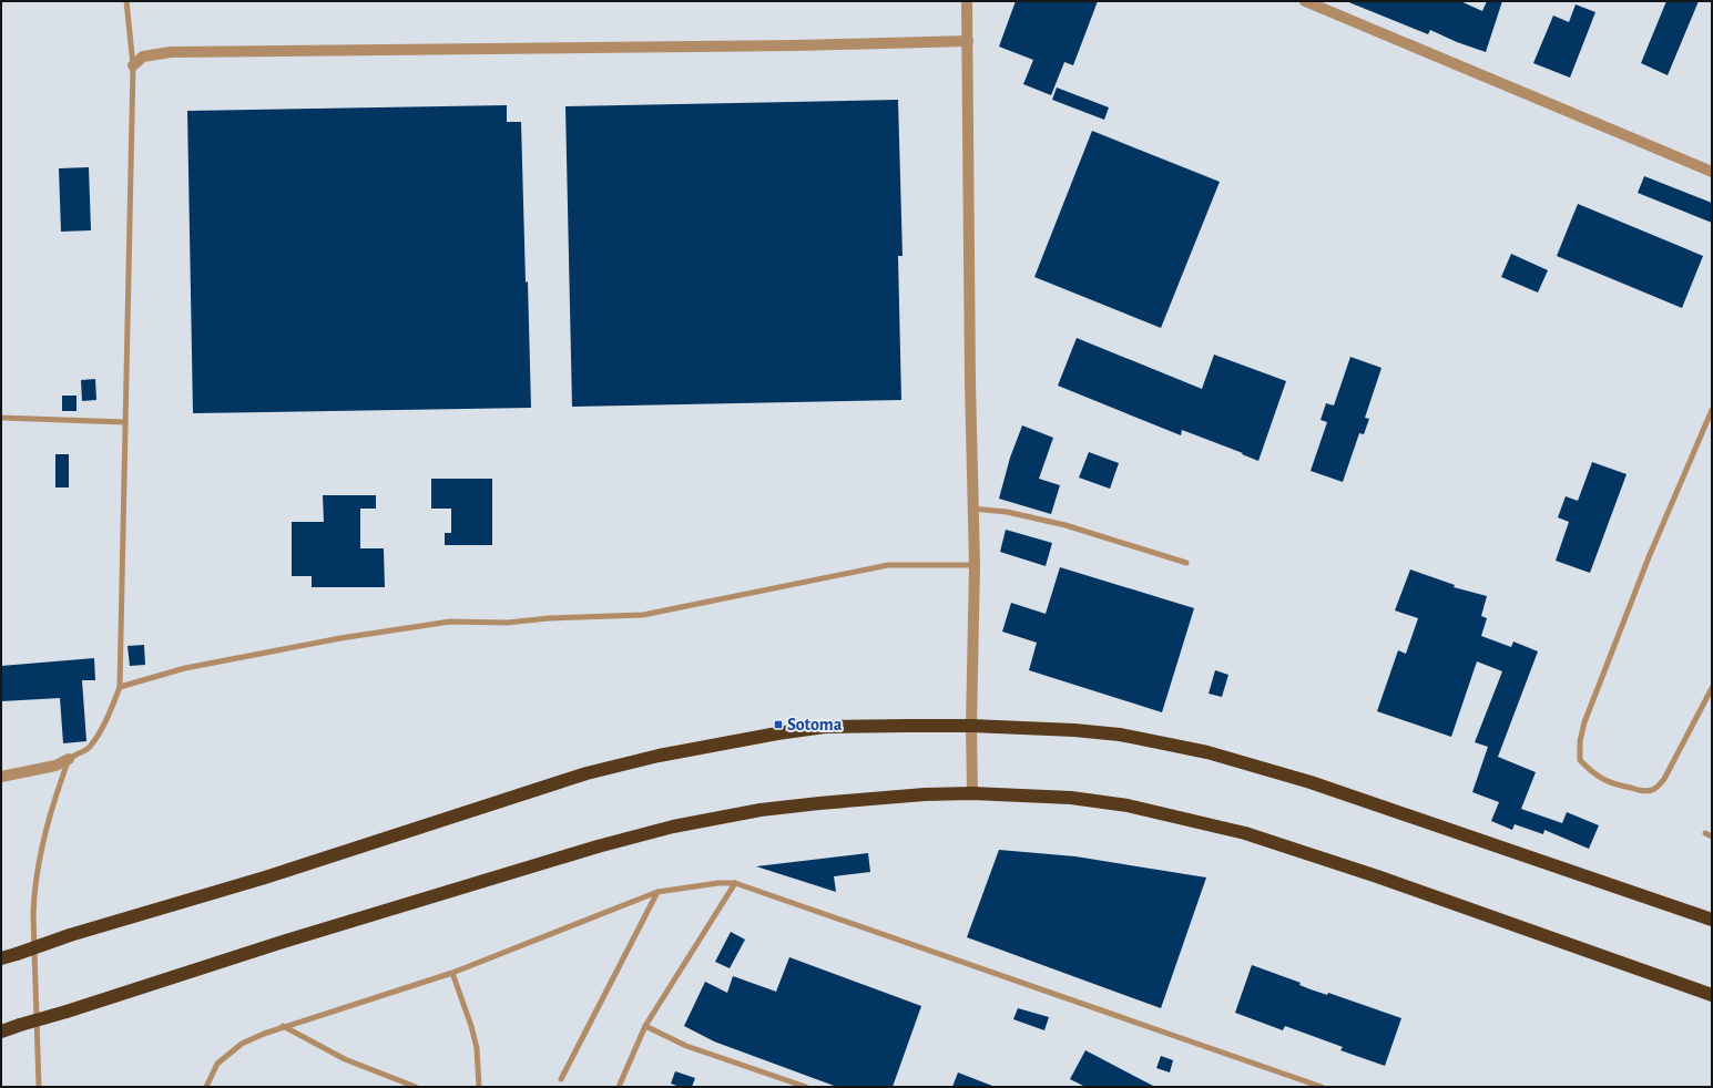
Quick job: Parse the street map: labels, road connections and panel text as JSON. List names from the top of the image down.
{
  "places": {
    "transit": ["Sotoma"]
  }
}
